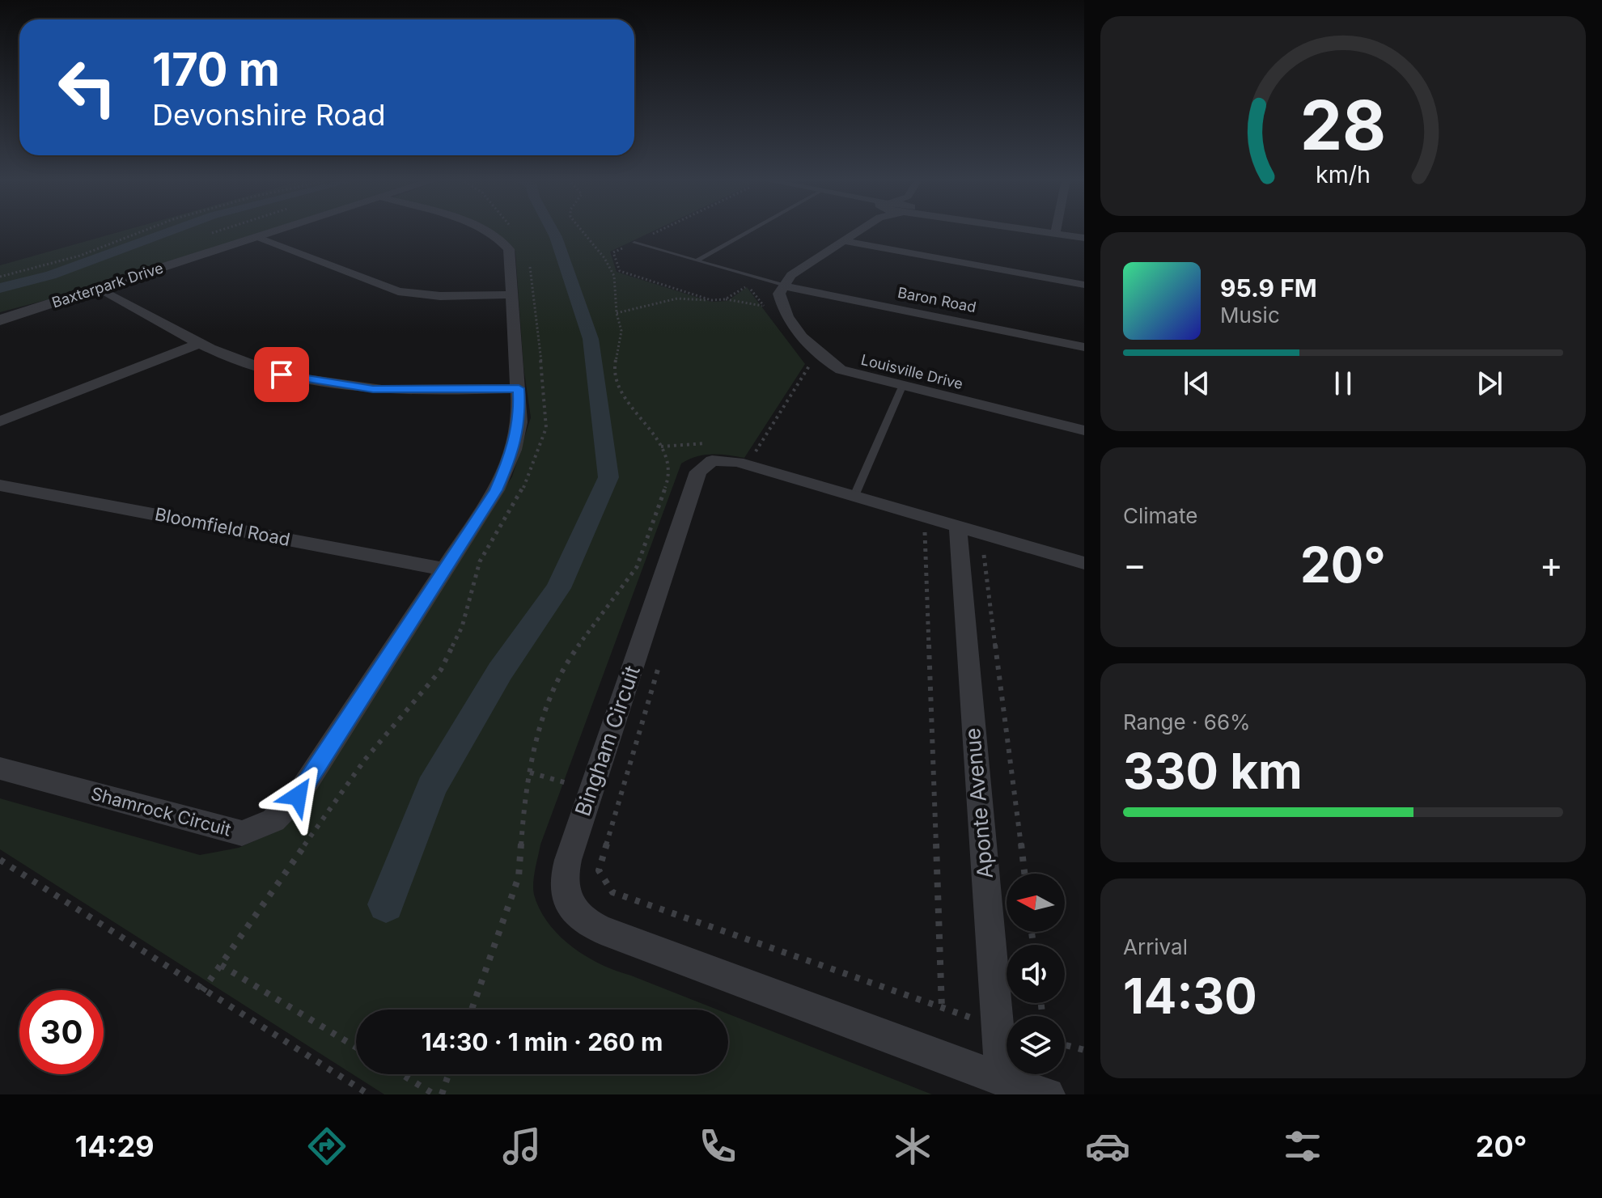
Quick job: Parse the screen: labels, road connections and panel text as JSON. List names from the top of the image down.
{
  "streets": {
    "street": [
      "Baxterpark Drive",
      "Baron Road",
      "Louisville Drive",
      "Bloomfield Road",
      "Bingham Circuit",
      "Aponte Avenue",
      "Shamrock Circuit"
    ]
  },
  "crossings": [
    ["Baron Road", "Louisville Drive"],
    ["Bloomfield Road", "Shamrock Circuit"],
    ["Bingham Circuit", "Aponte Avenue"]
  ],
  "north": "left",
  "page": {
    "turn": ["170 m", "Devonshire Road"],
    "song": ["95.9 FM", "Music"],
    "tile": [
      "Climate",
      ["Range · 66%", "330 km"],
      ["Arrival", "14:30"]
    ],
    "heat": ["−", "20°", "+"],
    "limit": "30",
    "trip": "14:30 · 1 min · 260 m",
    "tabs": ["14:29", "20°"],
    "gauge": ["28", "km/h"]
  }
}
